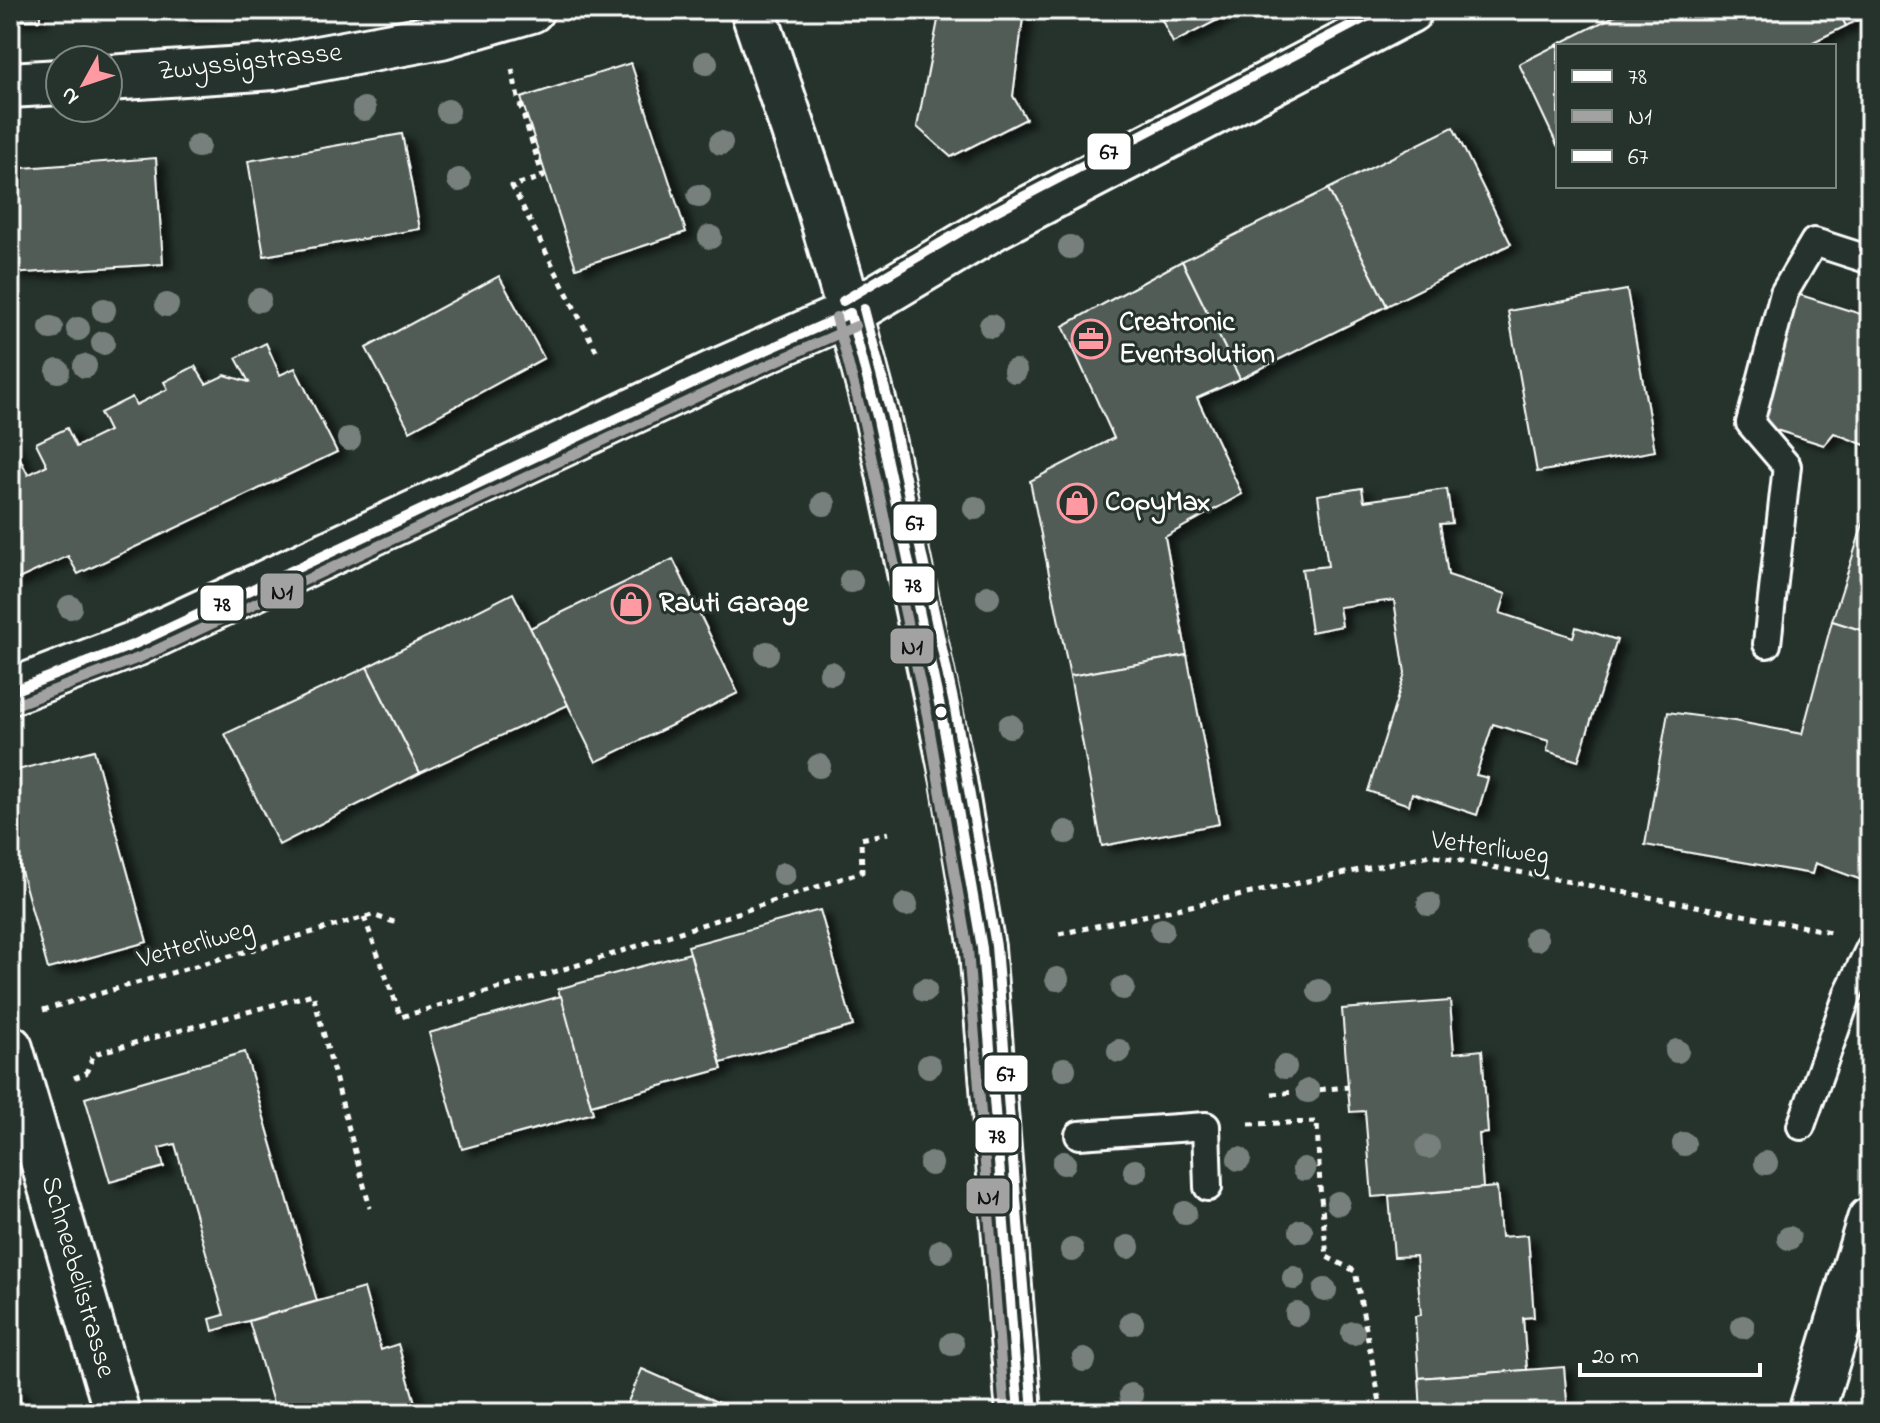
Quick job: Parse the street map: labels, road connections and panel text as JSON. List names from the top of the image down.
{
  "streets": {
    "street": ["Zwyssigstrasse", "Schneebelistrasse"],
    "path": ["Vetterliweg"]
  },
  "places": {
    "office": ["Creatronic Eventsolution"],
    "shop": ["CopyMax", "Rauti Garage"]
  },
  "lines": ["transit line 67", "transit line 78", "transit line N1"],
  "legend": ["78", "N1", "67"],
  "scale_bar": "20 m",
  "north": "bottom left"
}
